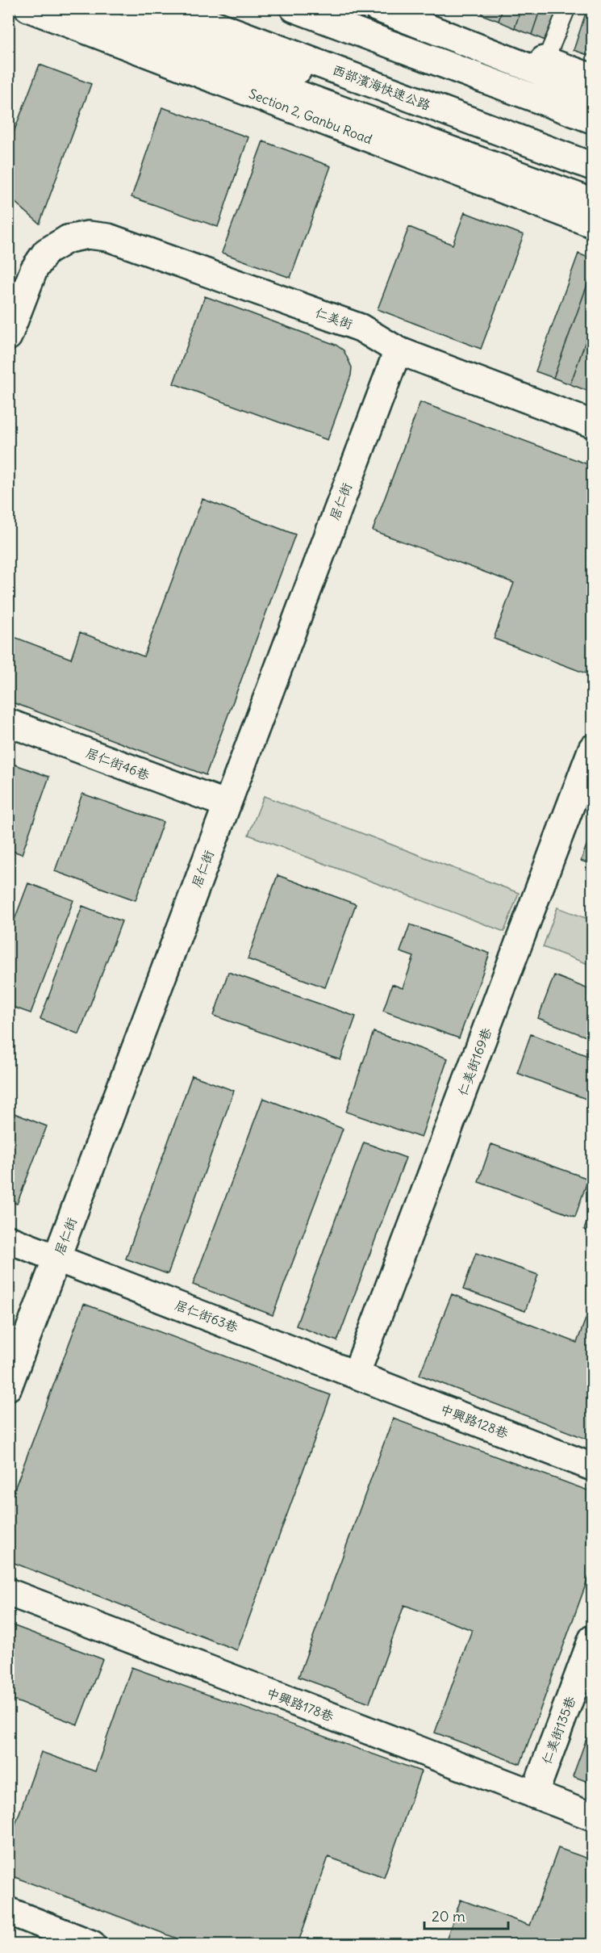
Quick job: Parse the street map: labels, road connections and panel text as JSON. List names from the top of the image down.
{
  "streets": {
    "main road": [
      "西部濱海快速公路",
      "Section 2, Ganbu Road",
      "仁美街",
      "居仁街",
      "居仁街46巷",
      "仁美街169巷",
      "居仁街63巷",
      "中興路128巷",
      "中興路178巷",
      "仁美街135巷"
    ]
  },
  "crossings": [
    ["仁美街", "居仁街"],
    ["居仁街", "居仁街46巷"],
    ["居仁街", "居仁街63巷"],
    ["仁美街169巷", "居仁街63巷"],
    ["仁美街169巷", "中興路128巷"],
    ["居仁街63巷", "中興路128巷"],
    ["中興路178巷", "仁美街135巷"]
  ],
  "scale_bar": "20 m"
}
